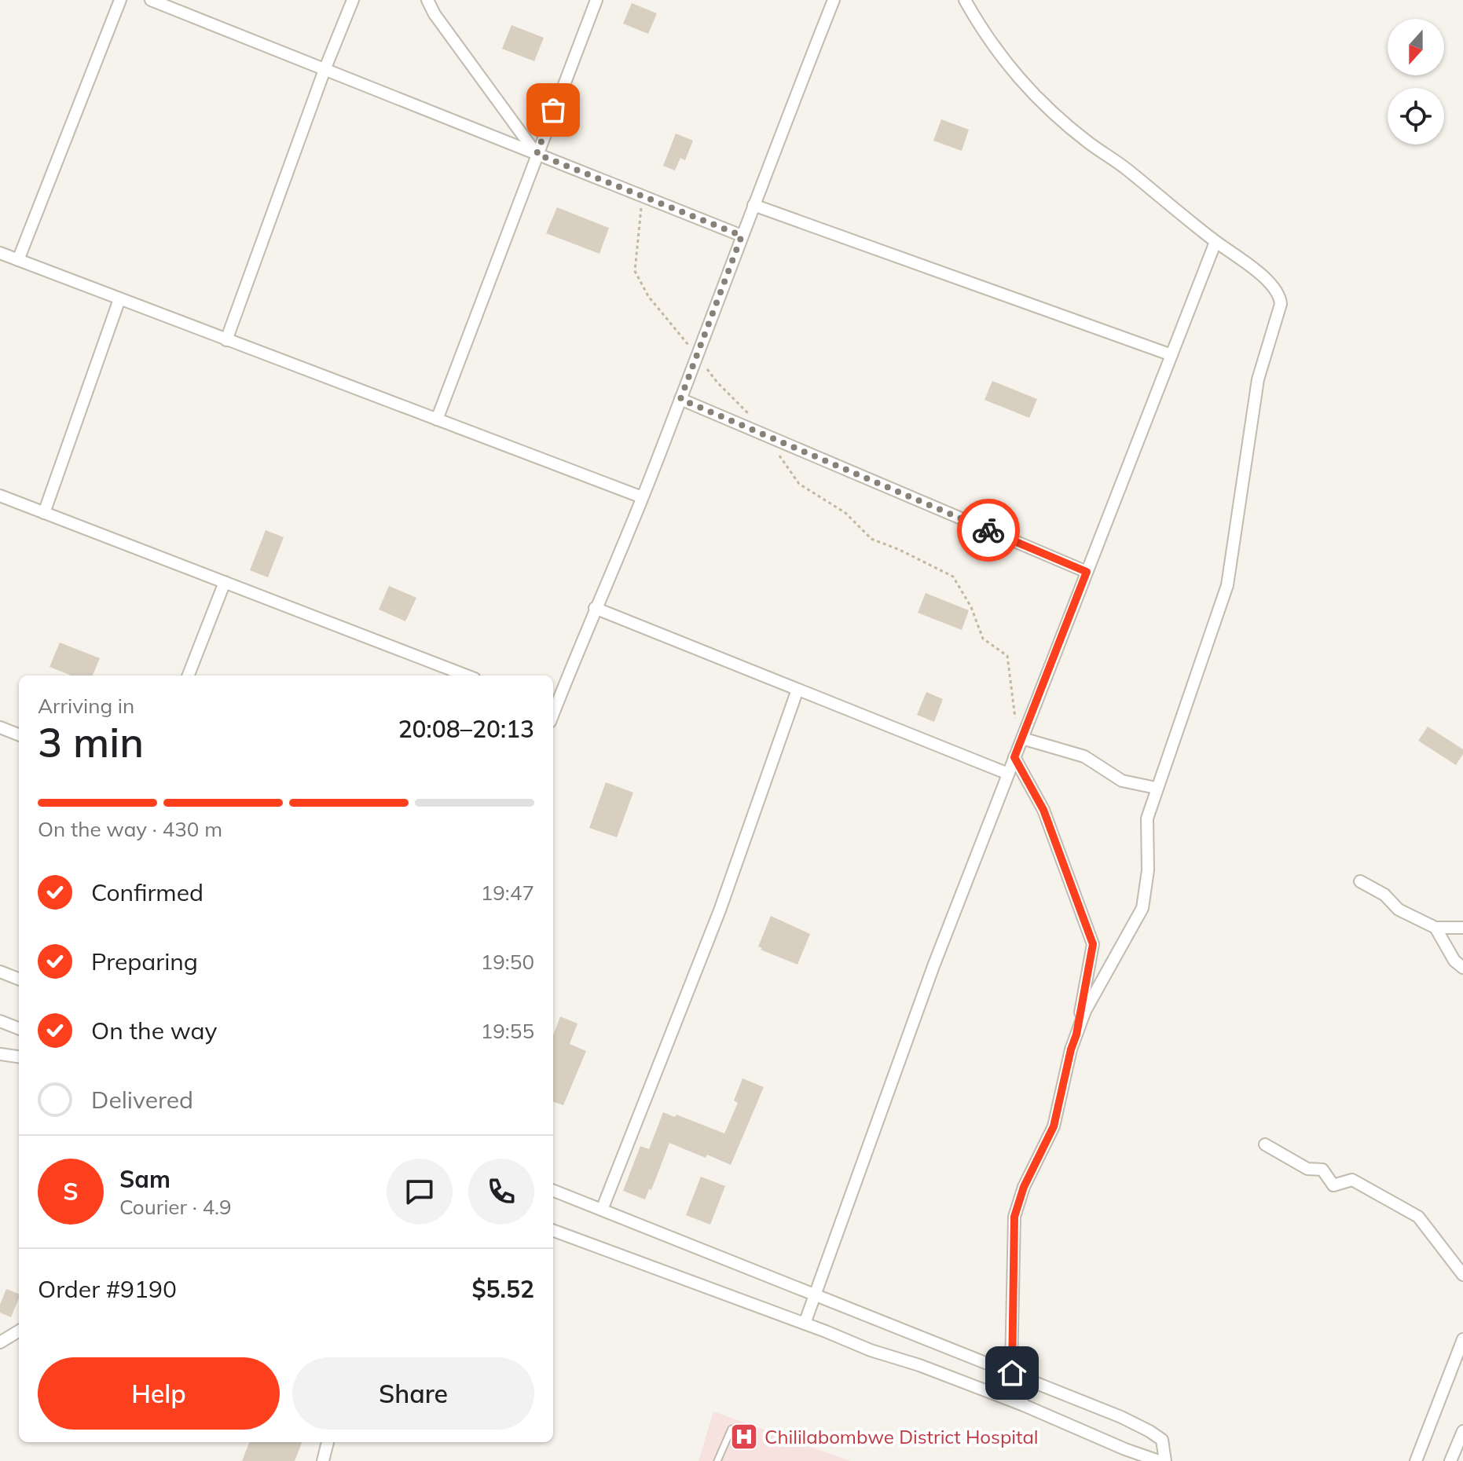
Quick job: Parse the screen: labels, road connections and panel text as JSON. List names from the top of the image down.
{
  "places": {
    "hospital": ["Chililabombwe District Hospital"]
  },
  "north": "bottom",
  "page": {
    "heading": ["3 min", "Arriving in", "20:08–20:13"],
    "panel": [
      "Sam",
      "Courier · 4.9",
      "Order #9190",
      "$5.52"
    ],
    "bar": "On the way · 430 m",
    "list": [
      ["Confirmed", "19:47"],
      ["Preparing", "19:50"],
      ["On the way", "19:55"],
      "Delivered"
    ],
    "round": "S",
    "buttons": ["Help", "Share"]
  }
}
